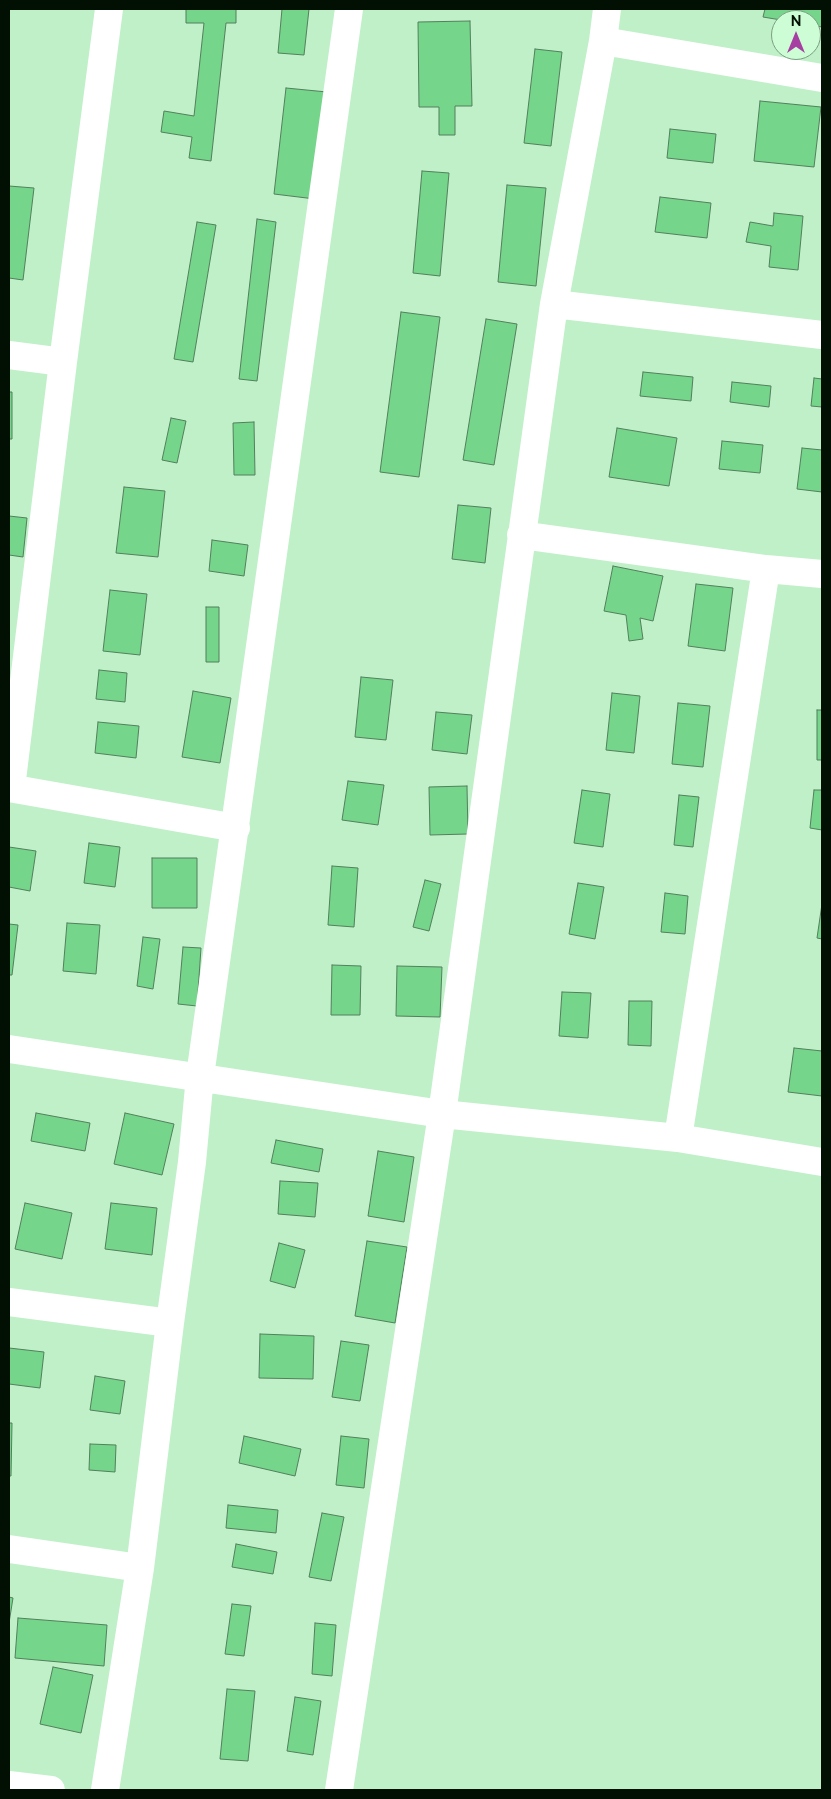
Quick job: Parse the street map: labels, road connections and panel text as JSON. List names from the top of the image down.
{
  "north": "top"
}
